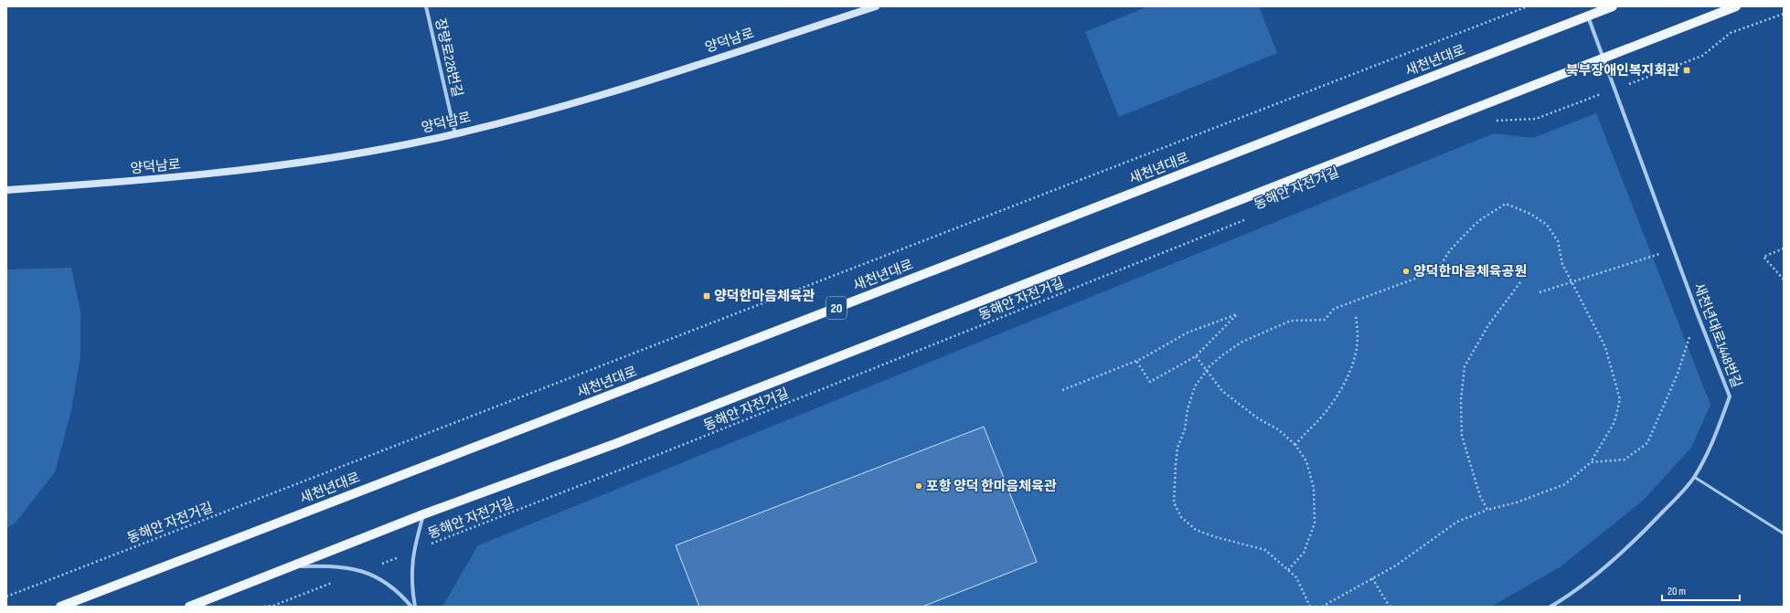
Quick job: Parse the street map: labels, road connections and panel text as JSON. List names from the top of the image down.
{
  "streets": {
    "main road": ["새천년대로", "20"],
    "street": ["양덕남로", "장량로226번길", "새천년대로1448번길"],
    "path": ["동해안 자전거길"]
  },
  "crossings": [
    ["양덕남로", "장량로226번길"],
    ["새천년대로", "새천년대로1448번길"]
  ],
  "places": {
    "transit": ["북부장애인복지회관", "양덕한마음체육관"],
    "other": ["양덕한마음체육공원", "포항 양덕 한마음체육관"]
  },
  "scale_bar": "20 m"
}
